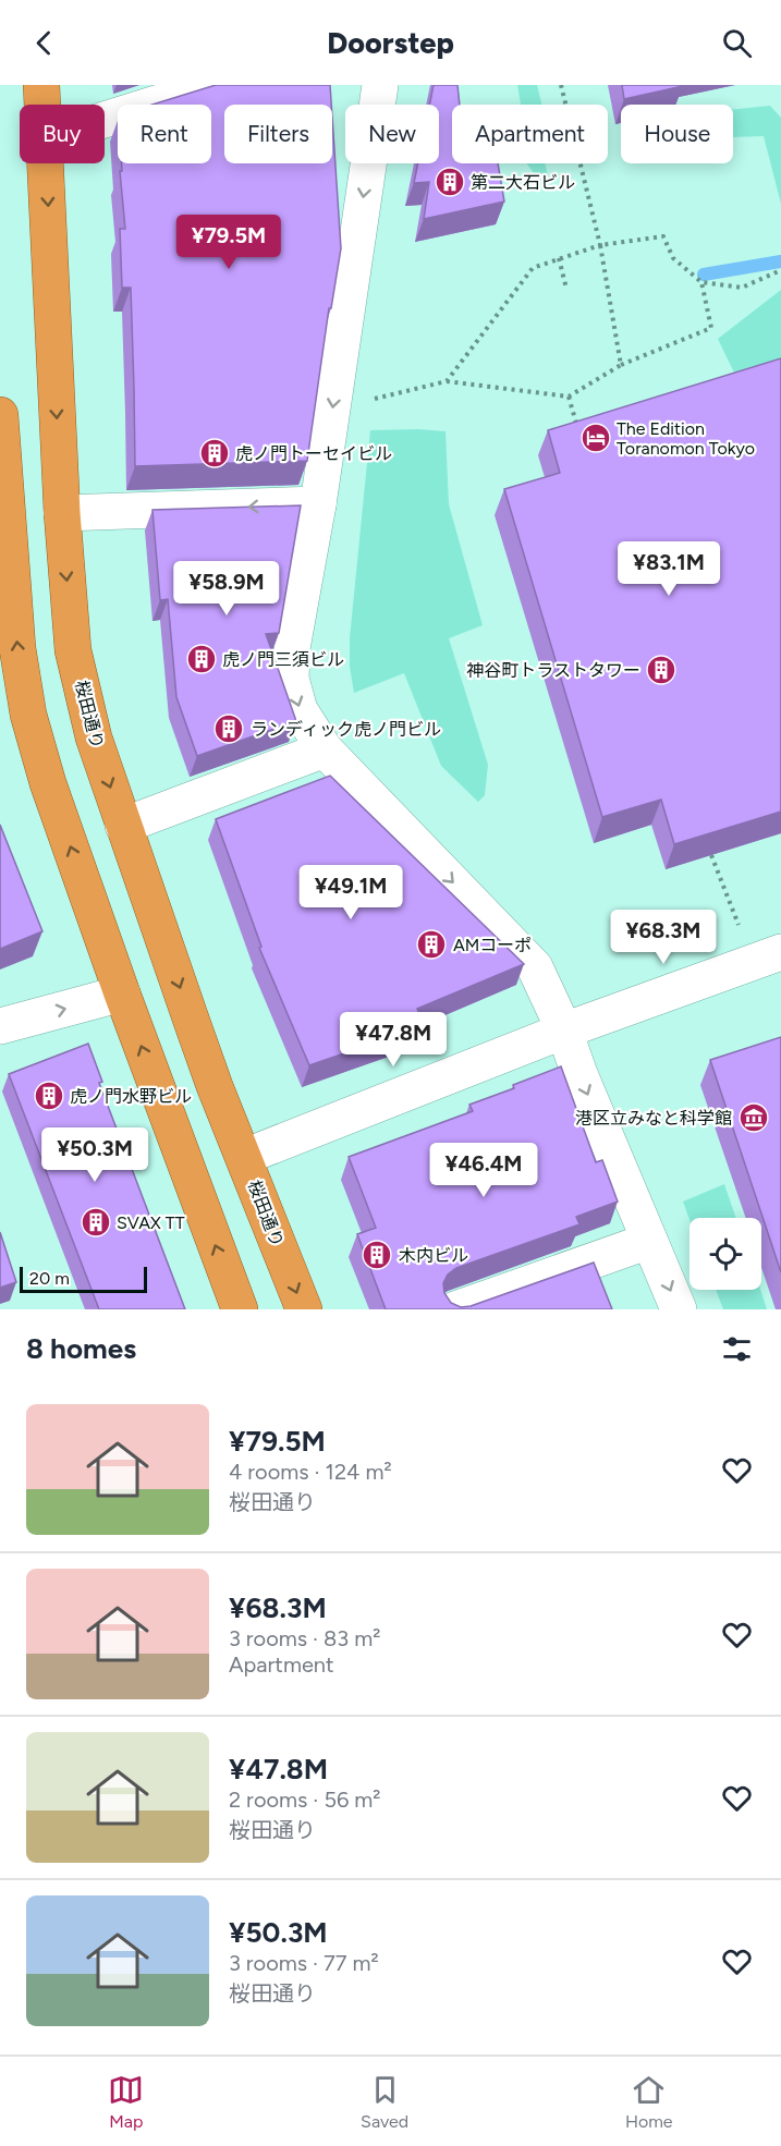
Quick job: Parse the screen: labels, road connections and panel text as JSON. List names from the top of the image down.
{
  "streets": {
    "highway": ["桜田通り"]
  },
  "places": {
    "building": [
      "第二大石ビル",
      "虎ノ門トーセイビル",
      "虎ノ門三須ビル",
      "神谷町トラストタワー",
      "ランディック虎ノ門ビル",
      "AMコーポ",
      "虎ノ門水野ビル",
      "SVAX TT",
      "木内ビル"
    ],
    "hotel": ["The Edition Toranomon Tokyo"],
    "museum": ["港区立みなと科学館"]
  },
  "scale_bar": "20 m",
  "page": {
    "header": "Doorstep",
    "chip": [
      "Buy",
      "Rent",
      "Filters",
      "New",
      "Apartment",
      "House"
    ],
    "price": [
      "¥79.5M",
      "¥83.1M",
      "¥58.9M",
      "¥49.1M",
      "¥68.3M",
      "¥47.8M",
      "¥50.3M",
      "¥46.4M"
    ],
    "scale": "20 m",
    "heading": "8 homes",
    "list": [
      {
        "name": "¥79.5M",
        "note": "4 rooms · 124 m² · 桜田通り"
      },
      {
        "name": "¥68.3M",
        "note": "3 rooms · 83 m² · Apartment"
      },
      {
        "name": "¥47.8M",
        "note": "2 rooms · 56 m² · 桜田通り"
      },
      {
        "name": "¥50.3M",
        "note": "3 rooms · 77 m² · 桜田通り"
      }
    ],
    "tabs": ["Map", "Saved", "Home"]
  }
}
